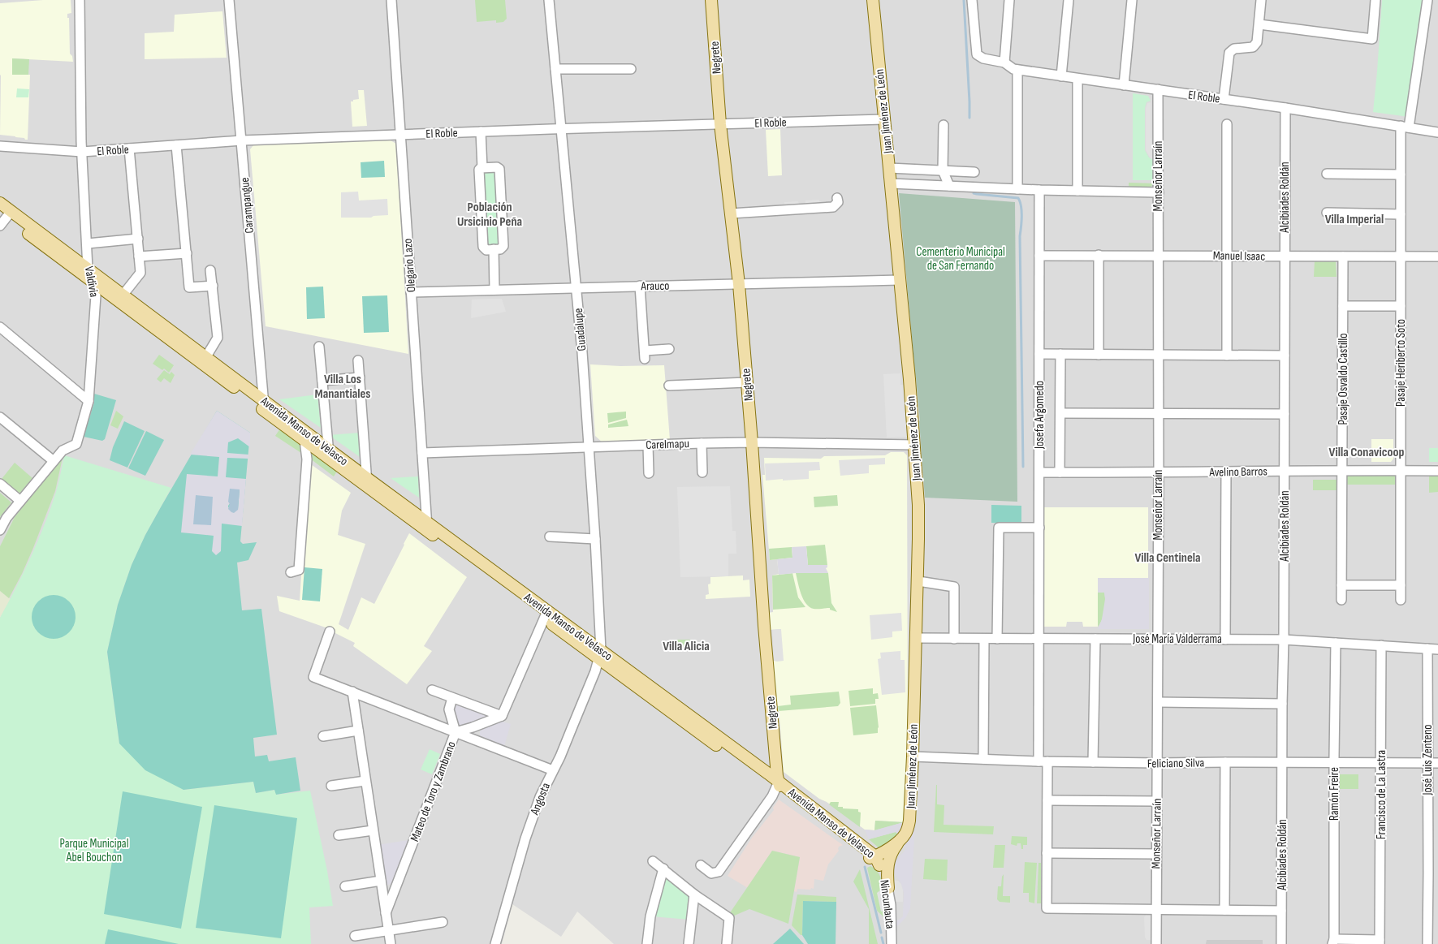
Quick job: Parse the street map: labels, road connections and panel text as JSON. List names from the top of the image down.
{
  "streets": {
    "main road": ["Negrete", "Juan Jiménez de León", "Avenida Manso de Velasco"],
    "street": [
      "El Roble",
      "Monseñor Larraín",
      "Alcibíades Roldán",
      "Carampangue",
      "Manuel Isaac",
      "Olegario Lazo",
      "Valdivia",
      "Arauco",
      "Guadalupe",
      "Pasaje Heriberto Soto",
      "Pasaje Osvaldo Castillo",
      "Josefa Argomedo",
      "Carelmapu",
      "Avelino Barros",
      "José María Valderrama",
      "José Luis Zenteno",
      "Feliciano Silva",
      "Mateo de Toro y Zambrano",
      "Ramón Freire",
      "Francisco de La Lastra",
      "Angosta",
      "Nincunlauta"
    ]
  },
  "crossings": [
    ["Negrete", "El Roble"],
    ["Negrete", "Arauco"],
    ["Negrete", "Avenida Manso de Velasco"],
    ["Negrete", "Carelmapu"],
    ["El Roble", "Juan Jiménez de León"],
    ["El Roble", "Monseñor Larraín"],
    ["El Roble", "Alcibíades Roldán"],
    ["El Roble", "Carampangue"],
    ["El Roble", "Olegario Lazo"],
    ["El Roble", "Valdivia"],
    ["El Roble", "Guadalupe"],
    ["El Roble", "Pasaje Heriberto Soto"],
    ["Juan Jiménez de León", "Arauco"],
    ["Juan Jiménez de León", "Avenida Manso de Velasco"],
    ["Juan Jiménez de León", "Carelmapu"],
    ["Juan Jiménez de León", "José María Valderrama"],
    ["Juan Jiménez de León", "Feliciano Silva"],
    ["Juan Jiménez de León", "Nincunlauta"],
    ["Monseñor Larraín", "Manuel Isaac"],
    ["Monseñor Larraín", "Josefa Argomedo"],
    ["Monseñor Larraín", "Avelino Barros"],
    ["Monseñor Larraín", "José María Valderrama"],
    ["Monseñor Larraín", "Feliciano Silva"],
    ["Alcibíades Roldán", "Manuel Isaac"],
    ["Alcibíades Roldán", "Avelino Barros"],
    ["Alcibíades Roldán", "José María Valderrama"],
    ["Alcibíades Roldán", "Feliciano Silva"],
    ["Carampangue", "Avenida Manso de Velasco"],
    ["Manuel Isaac", "Pasaje Heriberto Soto"],
    ["Manuel Isaac", "Pasaje Osvaldo Castillo"],
    ["Manuel Isaac", "Josefa Argomedo"],
    ["Olegario Lazo", "Arauco"],
    ["Olegario Lazo", "Avenida Manso de Velasco"],
    ["Olegario Lazo", "Carelmapu"],
    ["Valdivia", "Avenida Manso de Velasco"],
    ["Arauco", "Guadalupe"],
    ["Guadalupe", "Avenida Manso de Velasco"],
    ["Guadalupe", "Carelmapu"],
    ["Guadalupe", "Angosta"],
    ["Pasaje Heriberto Soto", "Avelino Barros"],
    ["Pasaje Osvaldo Castillo", "Avelino Barros"],
    ["Josefa Argomedo", "Avelino Barros"],
    ["Josefa Argomedo", "José María Valderrama"],
    ["Josefa Argomedo", "Feliciano Silva"],
    ["Avenida Manso de Velasco", "Angosta"],
    ["Avenida Manso de Velasco", "Nincunlauta"],
    ["José María Valderrama", "José Luis Zenteno"],
    ["José María Valderrama", "Ramón Freire"],
    ["José María Valderrama", "Francisco de La Lastra"],
    ["José Luis Zenteno", "Feliciano Silva"],
    ["Feliciano Silva", "Ramón Freire"],
    ["Feliciano Silva", "Francisco de La Lastra"]
  ],
  "districts": [
    "Población Ursicinio Peña",
    "Villa Imperial",
    "Villa Los Manantiales",
    "Villa Conavicoop",
    "Villa Centinela",
    "Villa Alicia"
  ],
  "parks": ["Cementerio Municipal de San Fernando", "Parque Municipal Abel Bouchon"]
}
